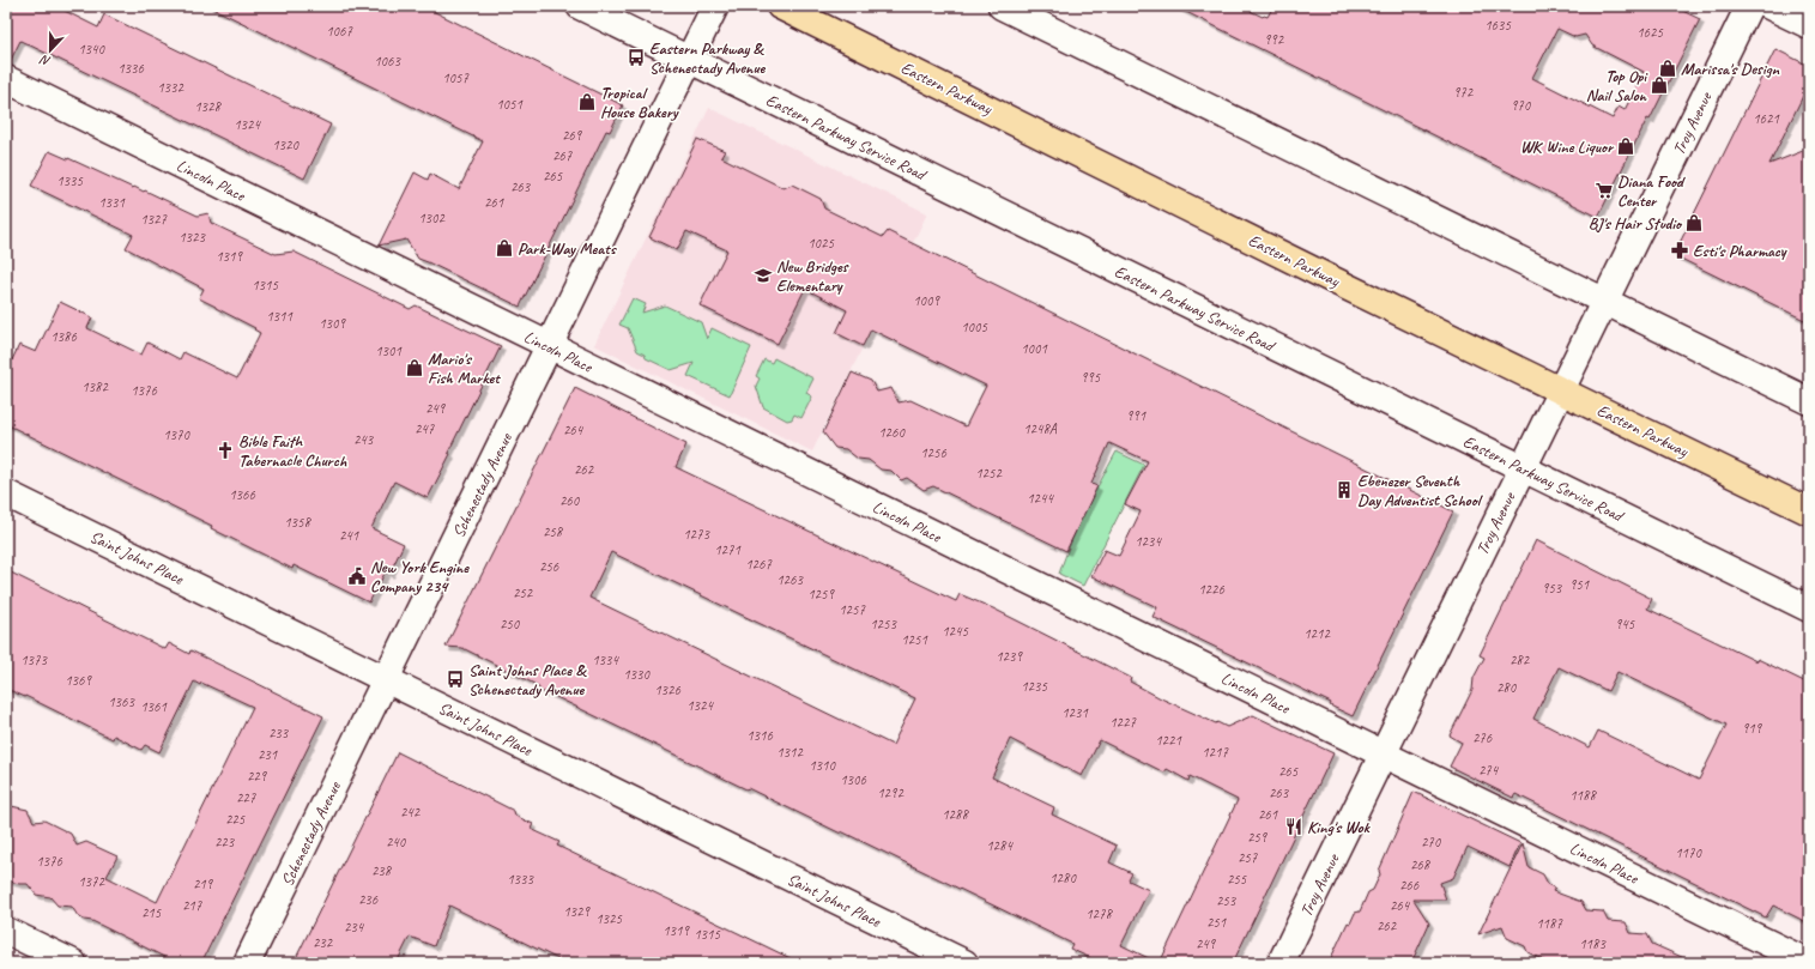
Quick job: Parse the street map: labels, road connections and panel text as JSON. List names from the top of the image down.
{
  "streets": {
    "main road": ["Eastern Parkway"],
    "street": [
      "Troy Avenue",
      "Eastern Parkway Service Road",
      "Lincoln Place",
      "Schenectady Avenue",
      "Saint Johns Place"
    ]
  },
  "crossings": [
    ["Eastern Parkway", "Troy Avenue"],
    ["Troy Avenue", "Eastern Parkway Service Road"],
    ["Troy Avenue", "Lincoln Place"],
    ["Eastern Parkway Service Road", "Schenectady Avenue"],
    ["Lincoln Place", "Schenectady Avenue"],
    ["Schenectady Avenue", "Saint Johns Place"]
  ],
  "places": {
    "bus stop": ["Eastern Parkway & Schenectady Avenue", "Saint Johns Place & Schenectady Avenue"],
    "shop": [
      "Marissa's Design",
      "Top Opi Nail Salon",
      "Tropical House Bakery",
      "WK Wine Liquor",
      "BJ's Hair Studio",
      "Park-Way Meats",
      "Mario's Fish Market"
    ],
    "supermarket": ["Diana Food Center"],
    "pharmacy": ["Esti's Pharmacy"],
    "school or university": ["New Bridges Elementary"],
    "church": ["Bible Faith Tabernacle Church"],
    "building": ["Ebenezer Seventh Day Adventist School"],
    "public building": ["New York Engine Company 234"],
    "restaurant": ["King's Wok"]
  },
  "house_numbers": [
    "1635",
    "1067",
    "1625",
    "992",
    "1340",
    "1063",
    "1336",
    "1057",
    "1332",
    "972",
    "1051",
    "970",
    "1328",
    "1621",
    "1324",
    "269",
    "1320",
    "267",
    "265",
    "1335",
    "263",
    "1331",
    "261",
    "1302",
    "1327",
    "1323",
    "1025",
    "1319",
    "1315",
    "1009",
    "1311",
    "1309",
    "1005",
    "1386",
    "1001",
    "1301",
    "995",
    "1382",
    "1376",
    "249",
    "991",
    "247",
    "1248A",
    "264",
    "1260",
    "1370",
    "243",
    "1256",
    "262",
    "1252",
    "1366",
    "1244",
    "260",
    "1358",
    "258",
    "1273",
    "241",
    "1234",
    "1271",
    "1267",
    "256",
    "1263",
    "951",
    "953",
    "1226",
    "252",
    "1259",
    "1257",
    "250",
    "1253",
    "945",
    "1245",
    "1212",
    "1251",
    "1239",
    "1373",
    "1334",
    "282",
    "1330",
    "1369",
    "1235",
    "280",
    "1326",
    "1363",
    "1324",
    "1361",
    "1231",
    "1227",
    "919",
    "233",
    "1316",
    "276",
    "1221",
    "1312",
    "1217",
    "231",
    "1310",
    "274",
    "265",
    "229",
    "1306",
    "1292",
    "263",
    "1188",
    "227",
    "242",
    "1288",
    "261",
    "225",
    "259",
    "223",
    "240",
    "270",
    "1284",
    "1170",
    "257",
    "1376",
    "268",
    "238",
    "1280",
    "1333",
    "255",
    "1372",
    "219",
    "266",
    "236",
    "253",
    "217",
    "264",
    "1329",
    "215",
    "1278",
    "1325",
    "251",
    "1187",
    "262",
    "234",
    "1319",
    "1315",
    "232",
    "249",
    "1183"
  ],
  "north": "bottom"
}
